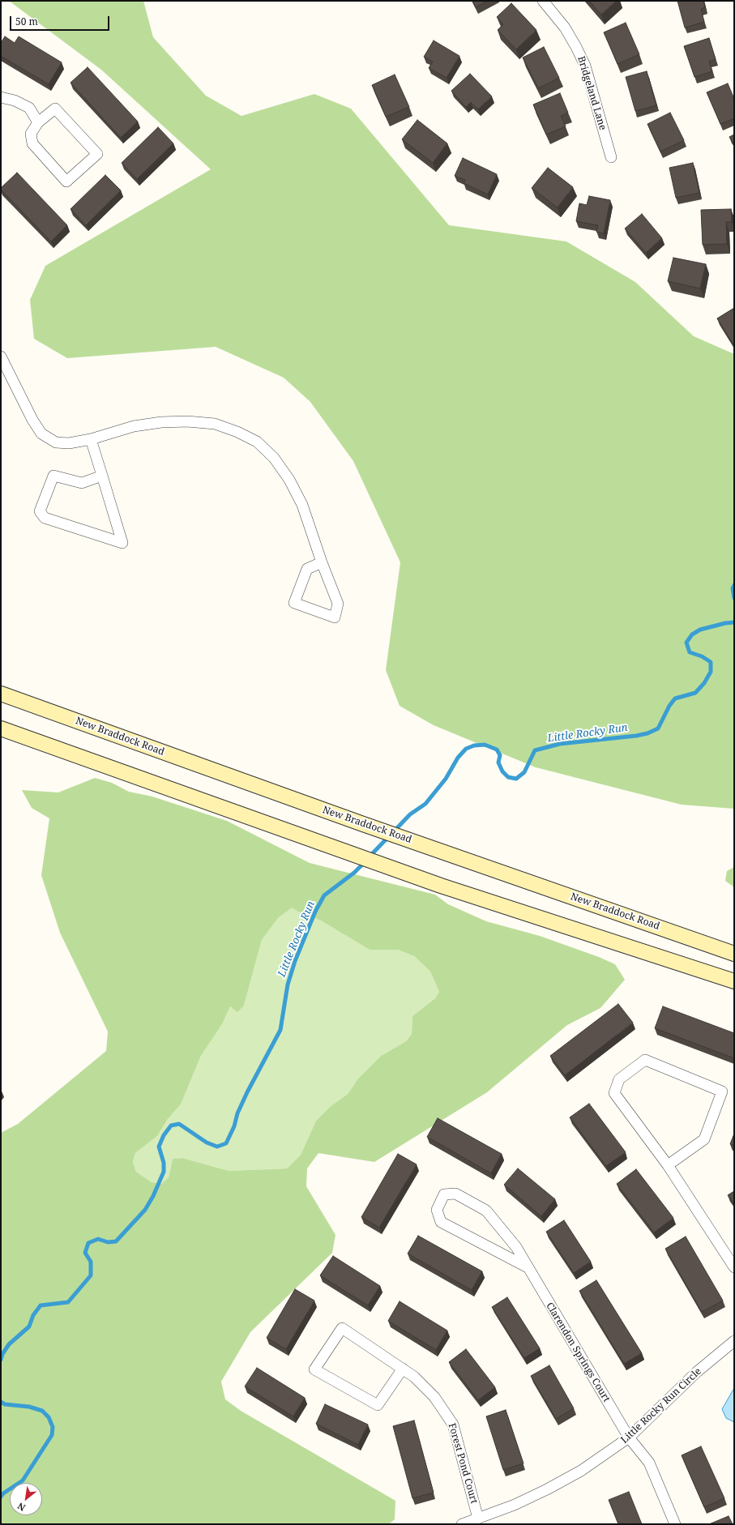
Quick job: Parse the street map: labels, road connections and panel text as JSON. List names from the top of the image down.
{
  "streets": {
    "main road": ["New Braddock Road"],
    "street": [
      "Bridgeland Lane",
      "Clarendon Springs Court",
      "Little Rocky Run Circle",
      "Forest Pond Court"
    ]
  },
  "crossings": [
    ["Clarendon Springs Court", "Little Rocky Run Circle"],
    ["Little Rocky Run Circle", "Forest Pond Court"]
  ],
  "water": ["Little Rocky Run"],
  "scale_bar": "50 m",
  "north": "bottom left"
}
